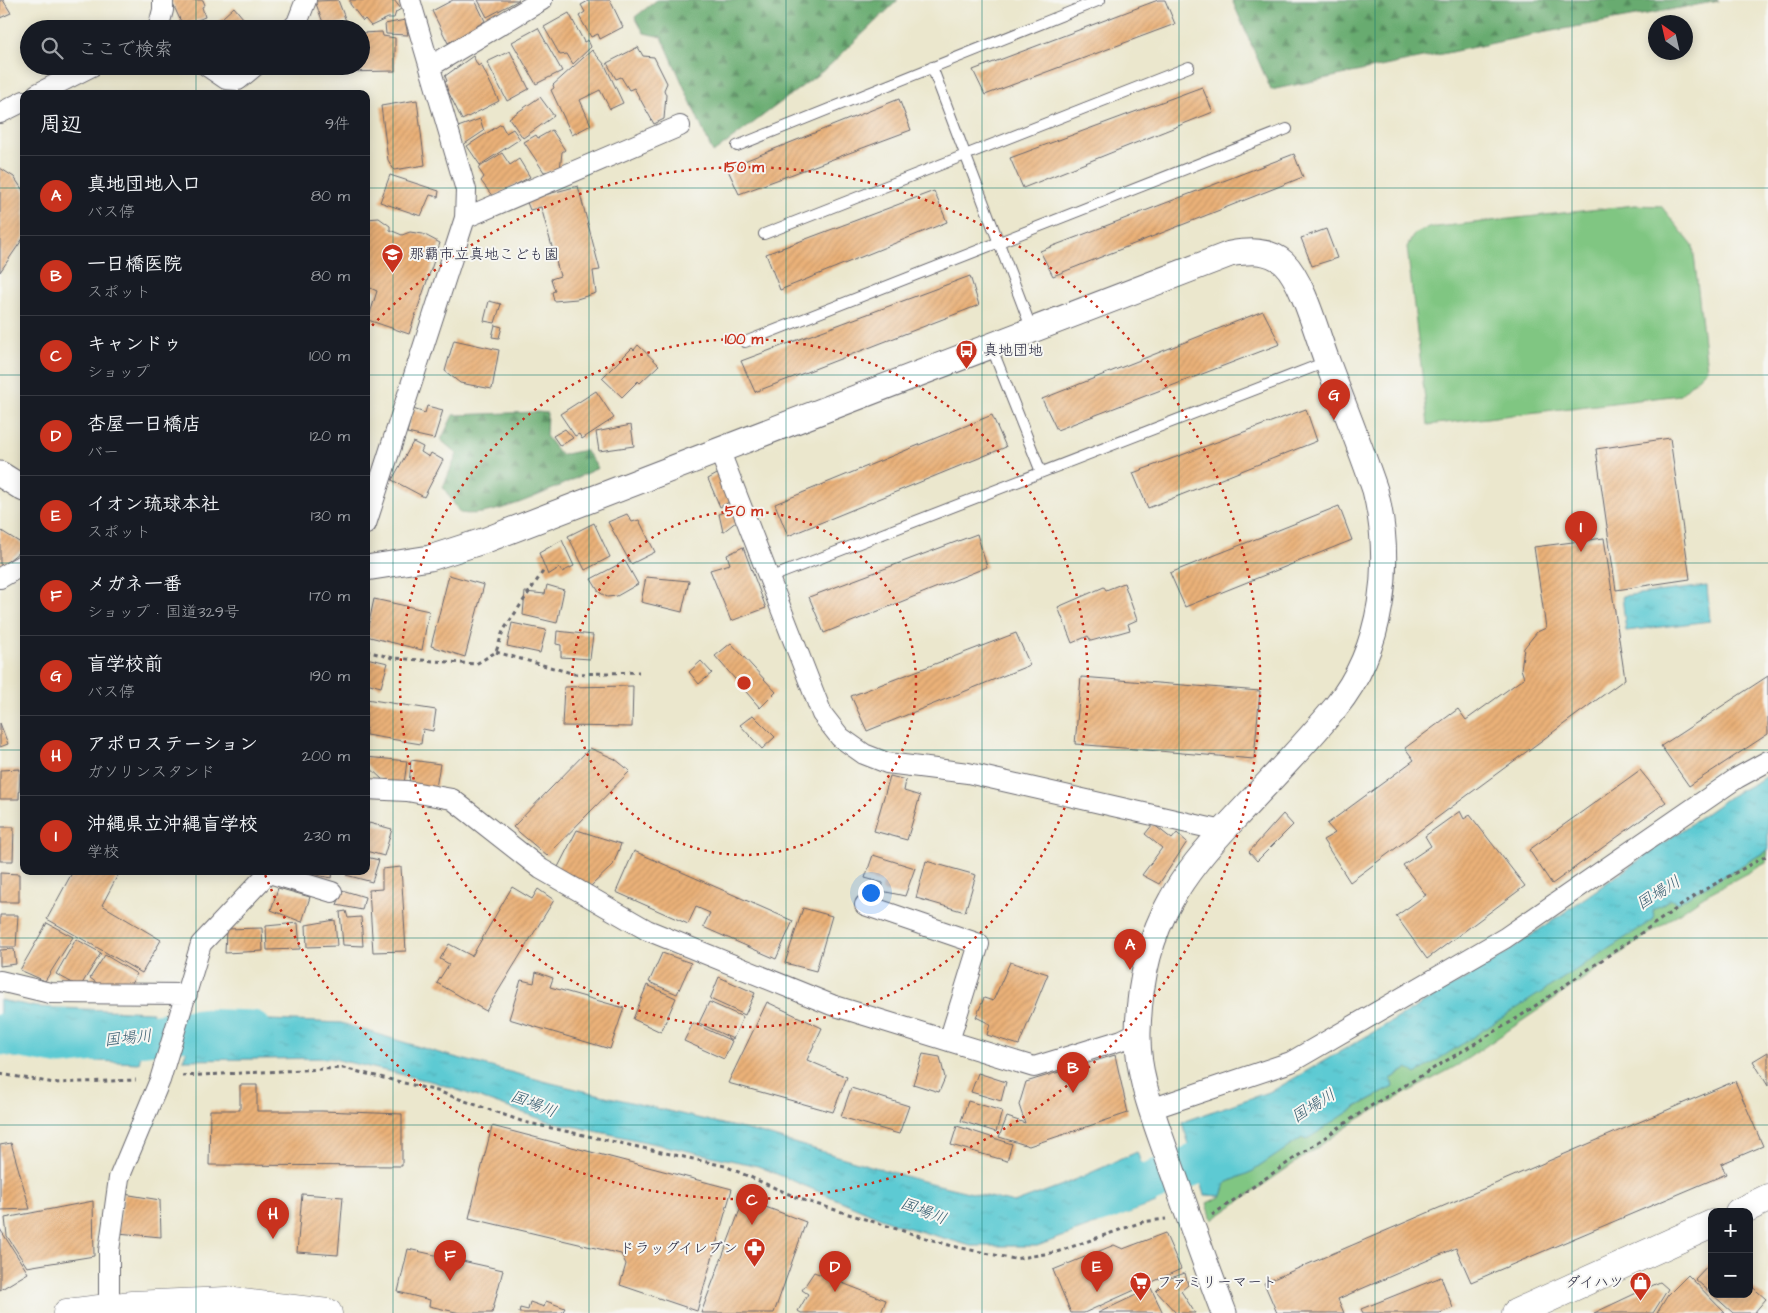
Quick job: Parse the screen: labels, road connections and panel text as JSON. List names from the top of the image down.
{
  "water": ["国場川"],
  "places": {
    "school or university": ["那覇市立真地こども園"],
    "bus stop": ["真地団地"],
    "pharmacy": ["ドラッグイレブン"],
    "supermarket": ["ファミリーマート"],
    "shop": ["ダイハツ"]
  },
  "north": "top left",
  "page": {
    "search": "ここで検索",
    "heading": ["周辺", "9件"],
    "list": [
      {
        "mark": "A",
        "name": "真地団地入口",
        "note": "バス停",
        "value": "80 m"
      },
      {
        "mark": "B",
        "name": "一日橋医院",
        "note": "スポット",
        "value": "80 m"
      },
      {
        "mark": "C",
        "name": "キャンドゥ",
        "note": "ショップ",
        "value": "100 m"
      },
      {
        "mark": "D",
        "name": "杏屋一日橋店",
        "note": "バー",
        "value": "120 m"
      },
      {
        "mark": "E",
        "name": "イオン琉球本社",
        "note": "スポット",
        "value": "130 m"
      },
      {
        "mark": "F",
        "name": "メガネ一番",
        "note": "ショップ · 国道329号",
        "value": "170 m"
      },
      {
        "mark": "G",
        "name": "盲学校前",
        "note": "バス停",
        "value": "190 m"
      },
      {
        "mark": "H",
        "name": "アポロステーション",
        "note": "ガソリンスタンド",
        "value": "200 m"
      },
      {
        "mark": "I",
        "name": "沖縄県立沖縄盲学校",
        "note": "学校",
        "value": "230 m"
      }
    ],
    "pins": [
      "G",
      "I",
      "A",
      "B",
      "C",
      "H",
      "F",
      "D",
      "E"
    ],
    "map_buttons": ["+", "−"]
  },
  "rings": ["150 m", "100 m", "50 m"]
}
